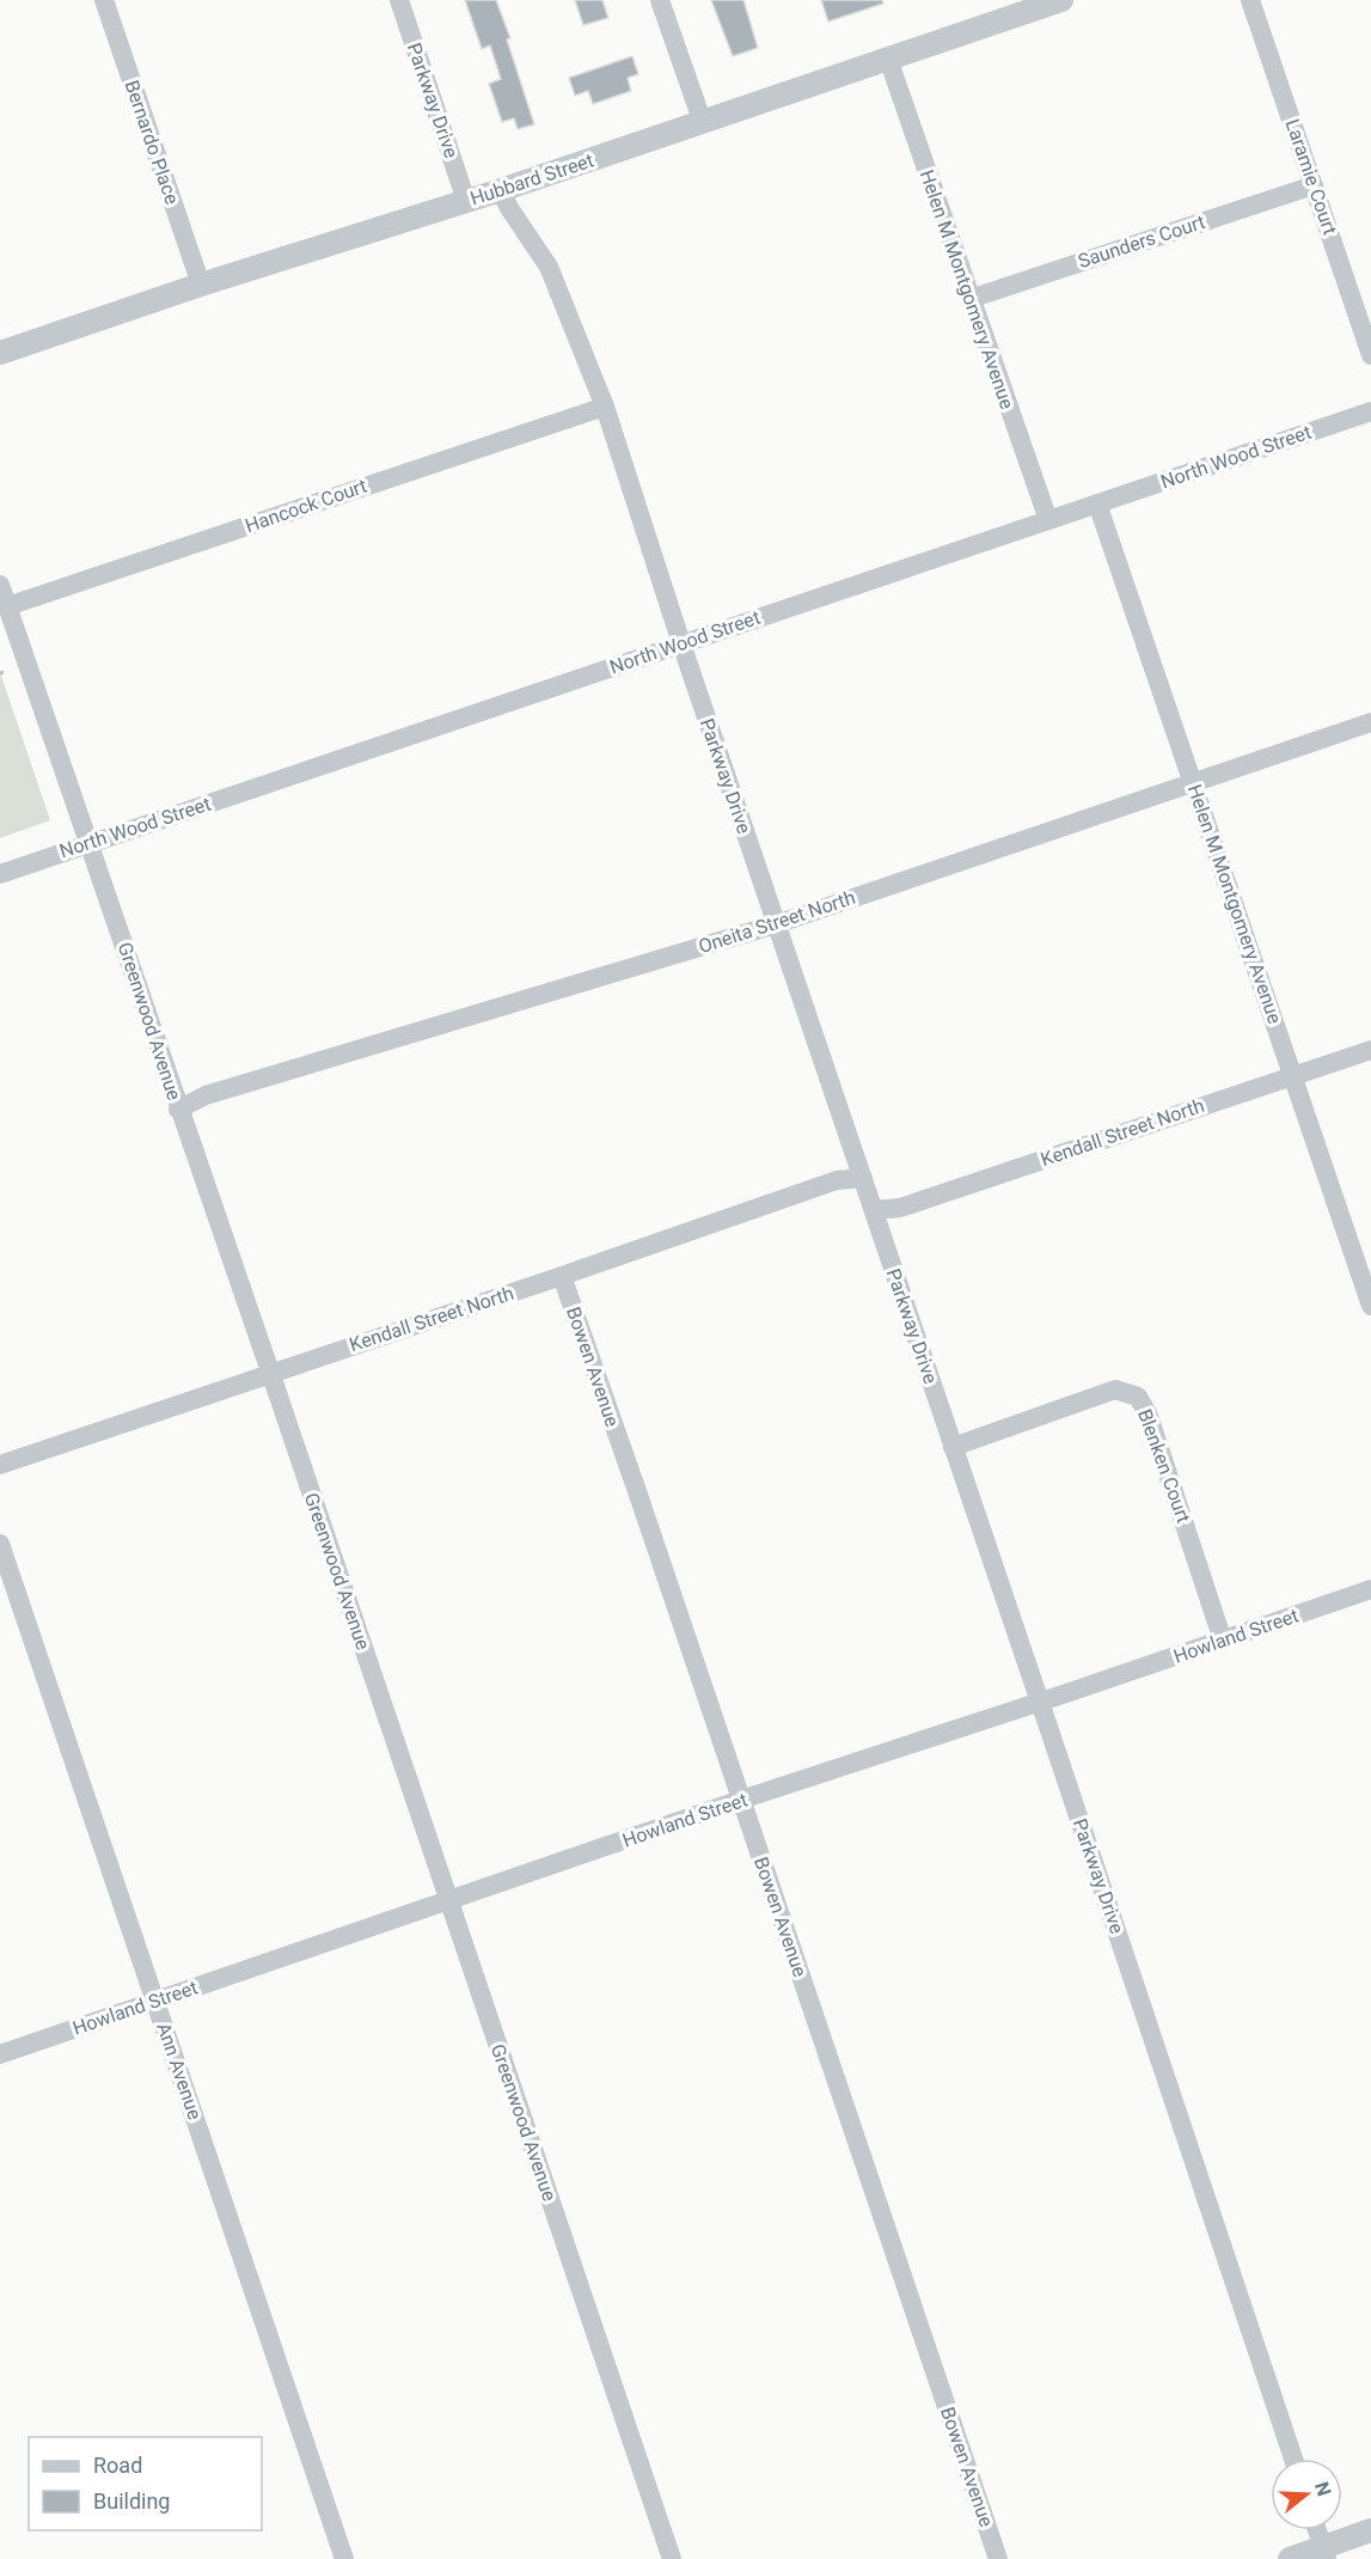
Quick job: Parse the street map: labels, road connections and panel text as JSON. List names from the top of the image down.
{
  "streets": {
    "street": [
      "Parkway Drive",
      "Bernardo Place",
      "Laramie Court",
      "Hubbard Street",
      "Saunders Court",
      "Helen M Montgomery Avenue",
      "North Wood Street",
      "Hancock Court",
      "Oneita Street North",
      "Greenwood Avenue",
      "Kendall Street North",
      "Bowen Avenue",
      "Blenken Court",
      "Howland Street",
      "Ann Avenue"
    ]
  },
  "crossings": [
    ["Parkway Drive", "Hubbard Street"],
    ["Parkway Drive", "North Wood Street"],
    ["Parkway Drive", "Hancock Court"],
    ["Parkway Drive", "Oneita Street North"],
    ["Parkway Drive", "Kendall Street North"],
    ["Parkway Drive", "Blenken Court"],
    ["Parkway Drive", "Howland Street"],
    ["Bernardo Place", "Hubbard Street"],
    ["Laramie Court", "Saunders Court"],
    ["Hubbard Street", "Helen M Montgomery Avenue"],
    ["Saunders Court", "Helen M Montgomery Avenue"],
    ["Helen M Montgomery Avenue", "North Wood Street"],
    ["Helen M Montgomery Avenue", "Oneita Street North"],
    ["Helen M Montgomery Avenue", "Kendall Street North"],
    ["North Wood Street", "Greenwood Avenue"],
    ["Hancock Court", "Greenwood Avenue"],
    ["Oneita Street North", "Greenwood Avenue"],
    ["Greenwood Avenue", "Kendall Street North"],
    ["Greenwood Avenue", "Howland Street"],
    ["Kendall Street North", "Bowen Avenue"],
    ["Bowen Avenue", "Howland Street"],
    ["Blenken Court", "Howland Street"],
    ["Howland Street", "Ann Avenue"]
  ],
  "legend": ["Road", "Building"],
  "north": "right"
}
